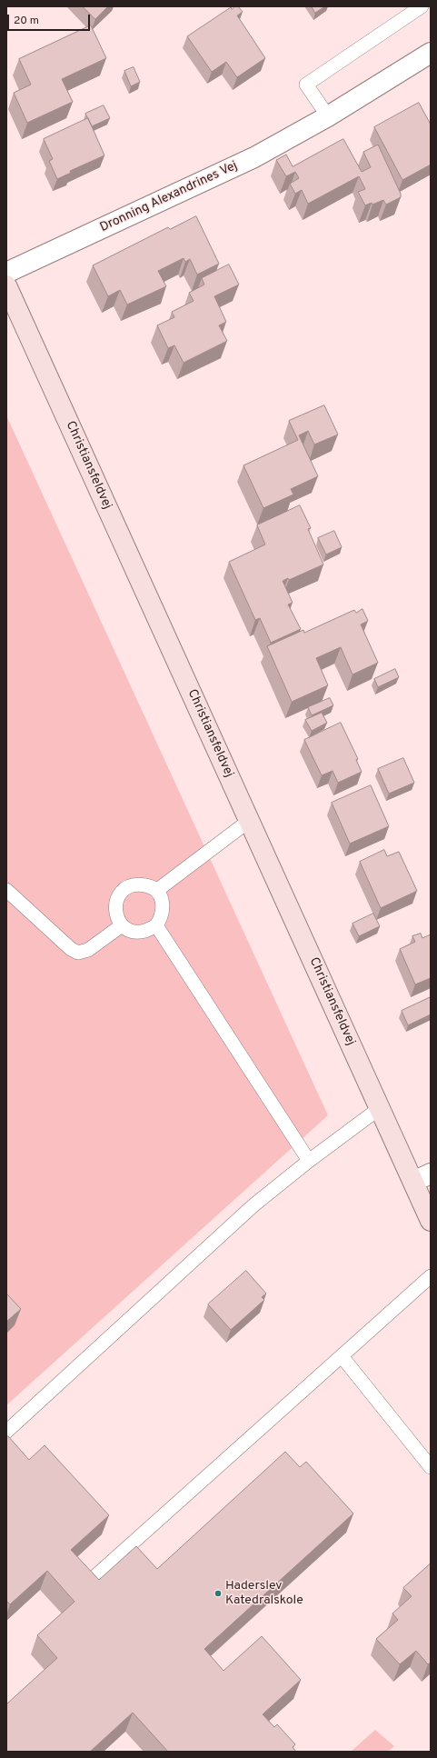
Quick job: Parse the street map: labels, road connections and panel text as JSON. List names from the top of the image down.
{
  "streets": {
    "street": ["Dronning Alexandrines Vej", "Christiansfeldvej"]
  },
  "places": ["Haderslev Katedralskole"],
  "scale_bar": "20 m"
}
